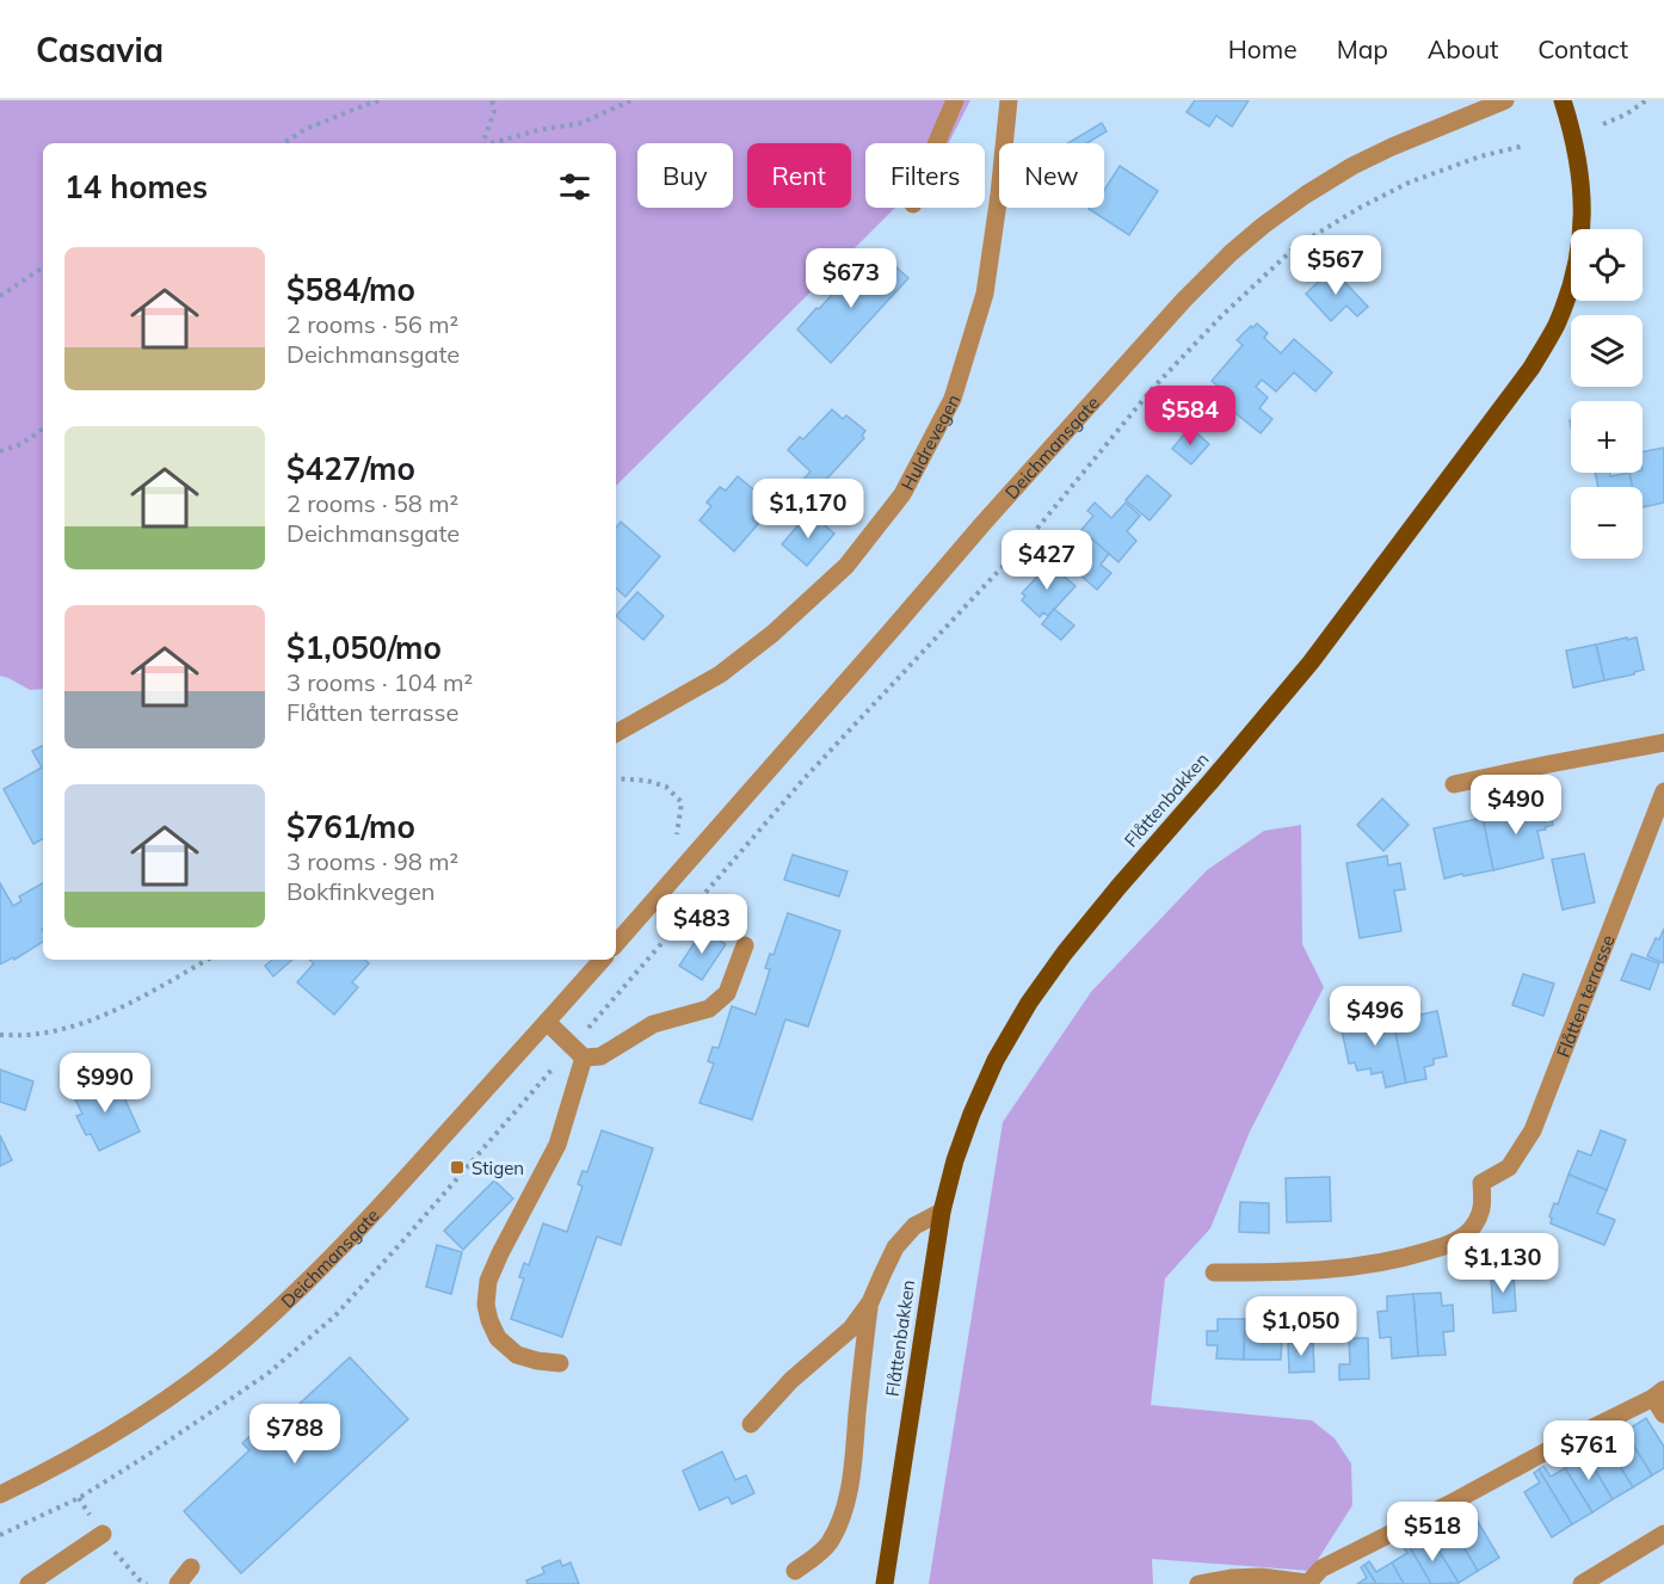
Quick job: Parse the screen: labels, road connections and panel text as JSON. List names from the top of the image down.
{
  "streets": {
    "main road": ["Flåttenbakken"],
    "street": ["Huldrevegen", "Deichmansgate", "Flåtten terrasse"]
  },
  "places": {
    "transit": ["Stigen"]
  },
  "page": {
    "header": "Casavia",
    "nav": [
      "Home",
      "Map",
      "About",
      "Contact"
    ],
    "chip": [
      "Buy",
      "Rent",
      "Filters",
      "New"
    ],
    "heading": "14 homes",
    "map_buttons": ["+", "−"],
    "list": [
      {
        "name": "$584/mo",
        "note": "2 rooms · 56 m² · Deichmansgate"
      },
      {
        "name": "$427/mo",
        "note": "2 rooms · 58 m² · Deichmansgate"
      },
      {
        "name": "$1,050/mo",
        "note": "3 rooms · 104 m² · Flåtten terrasse"
      },
      {
        "name": "$761/mo",
        "note": "3 rooms · 98 m² · Bokfinkvegen"
      }
    ],
    "price": [
      "$567",
      "$673",
      "$584",
      "$1,170",
      "$427",
      "$490",
      "$483",
      "$496",
      "$990",
      "$1,130",
      "$1,050",
      "$788",
      "$761",
      "$518"
    ]
  }
}
